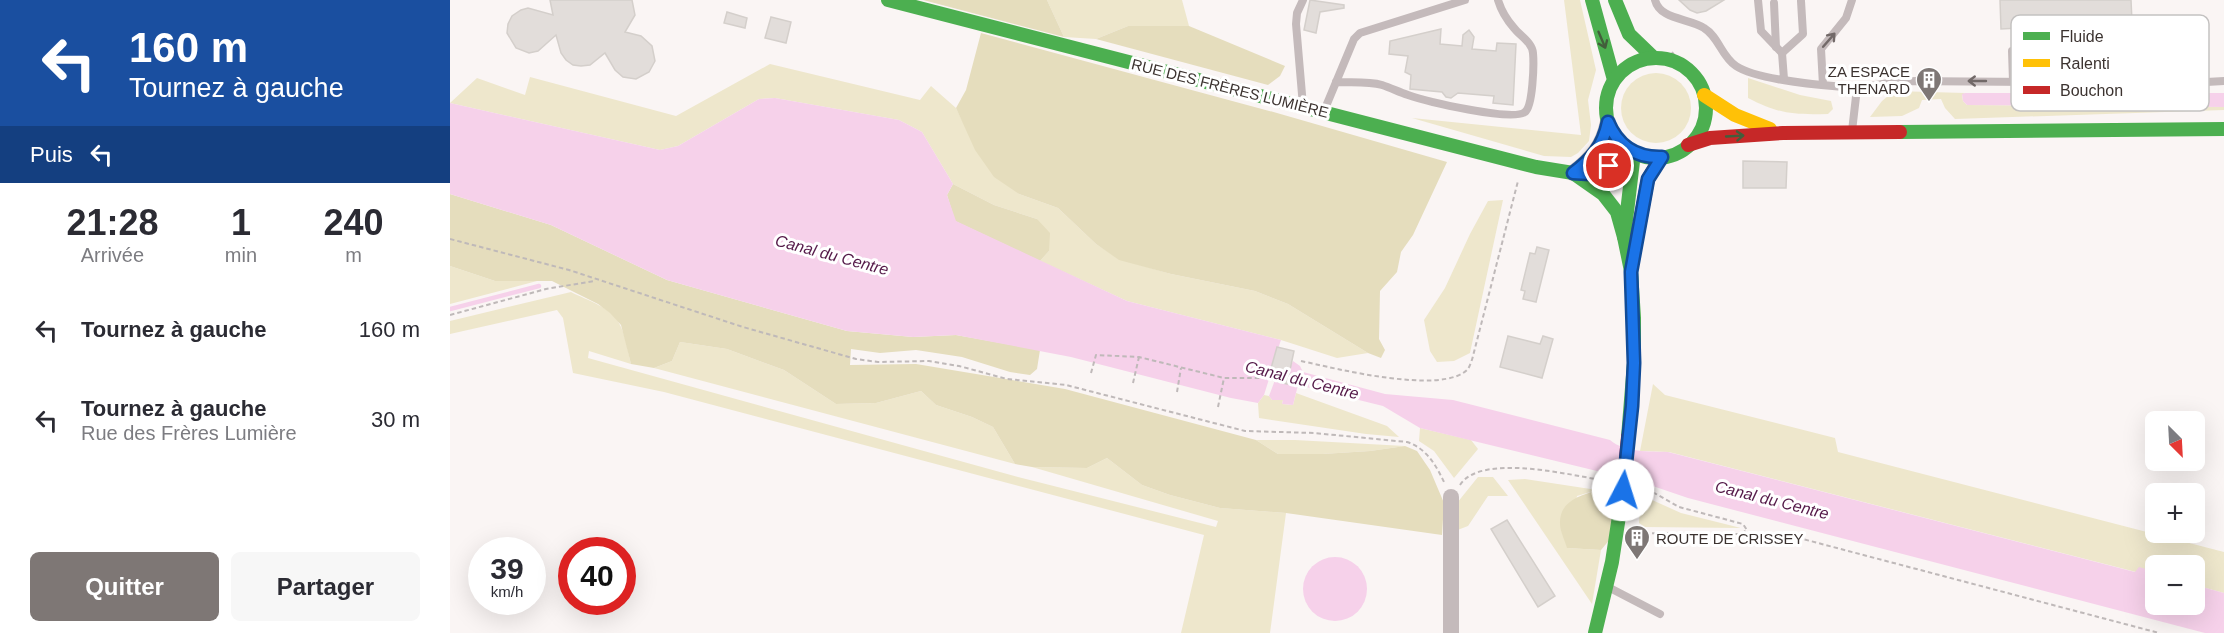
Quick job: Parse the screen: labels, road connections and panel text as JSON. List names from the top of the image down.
{
  "streets": {
    "street": ["RUE DES FRÈRES LUMIÈRE"]
  },
  "water": ["Canal du Centre"],
  "places": {
    "building": ["ZA ESPACE THENARD", "ROUTE DE CRISSEY"]
  },
  "legend": ["Fluide", "Ralenti", "Bouchon"],
  "north": "bottom right",
  "page": {
    "turn": ["160 m", "Tournez à gauche"],
    "then": "Puis",
    "eta": [
      "21:28",
      "Arrivée",
      "1",
      "min",
      "240",
      "m"
    ],
    "list": [
      {
        "name": "Tournez à gauche",
        "value": "160 m"
      },
      {
        "name": "Tournez à gauche",
        "note": "Rue des Frères Lumière",
        "value": "30 m"
      }
    ],
    "map_buttons": ["+", "−"],
    "speed": "39 km/h",
    "limit": "40",
    "buttons": ["Quitter", "Partager"]
  }
}
